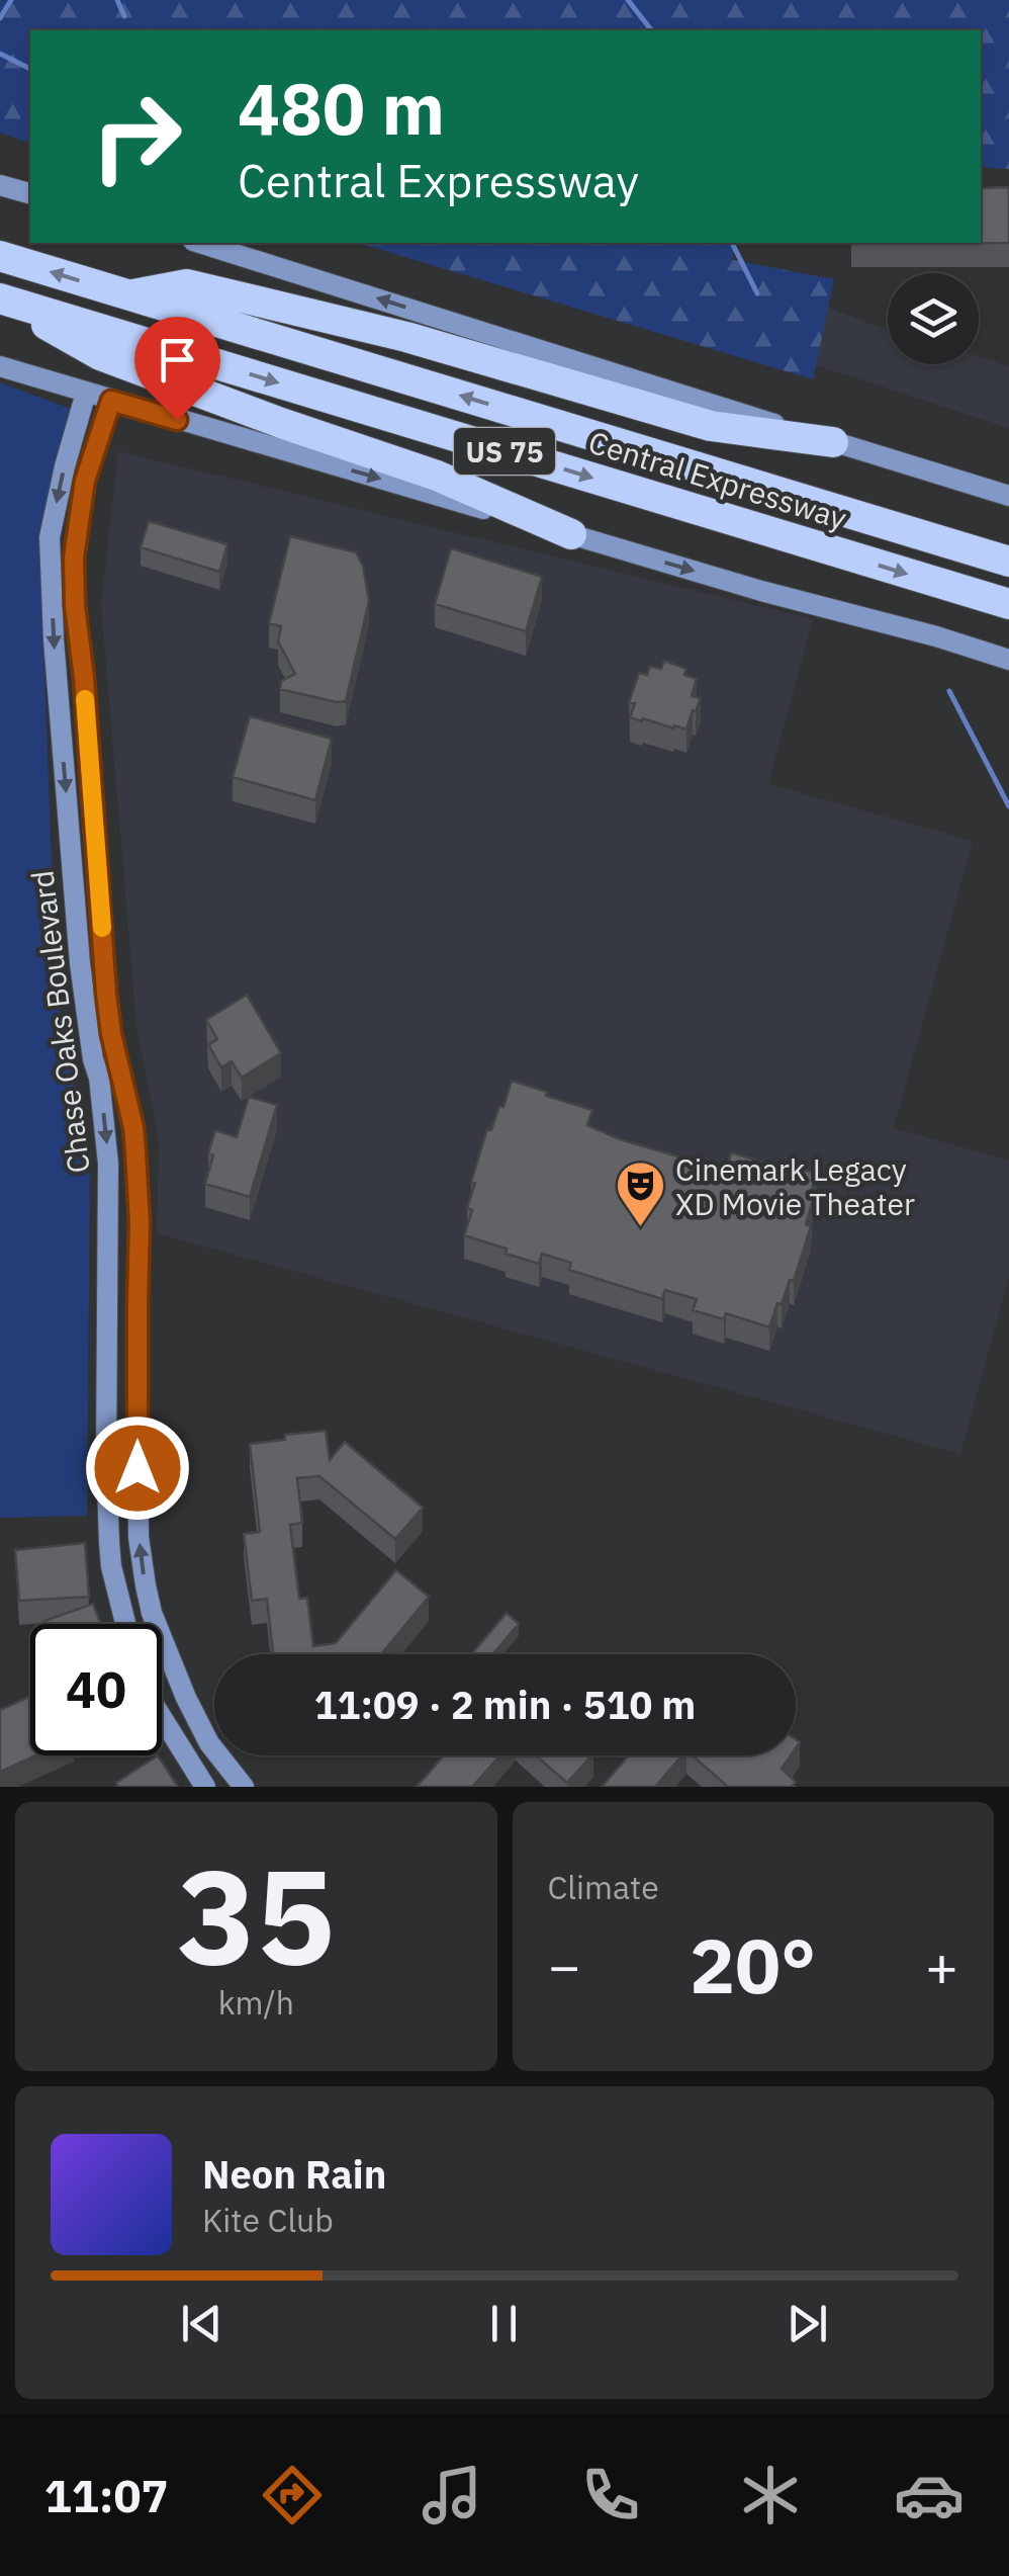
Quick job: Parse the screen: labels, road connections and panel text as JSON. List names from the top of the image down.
{
  "streets": {
    "highway": ["US 75", "Central Expressway"],
    "street": ["Chase Oaks Boulevard"]
  },
  "places": {
    "theatre": ["Cinemark Legacy XD Movie Theater"]
  },
  "page": {
    "turn": ["480 m", "Central Expressway"],
    "limit": "40",
    "trip": "11:09 · 2 min · 510 m",
    "tile": [
      ["35", "km/h"],
      "Climate"
    ],
    "heat": ["−", "20°", "+"],
    "song": ["Neon Rain", "Kite Club"],
    "tabs": "11:07"
  }
}
